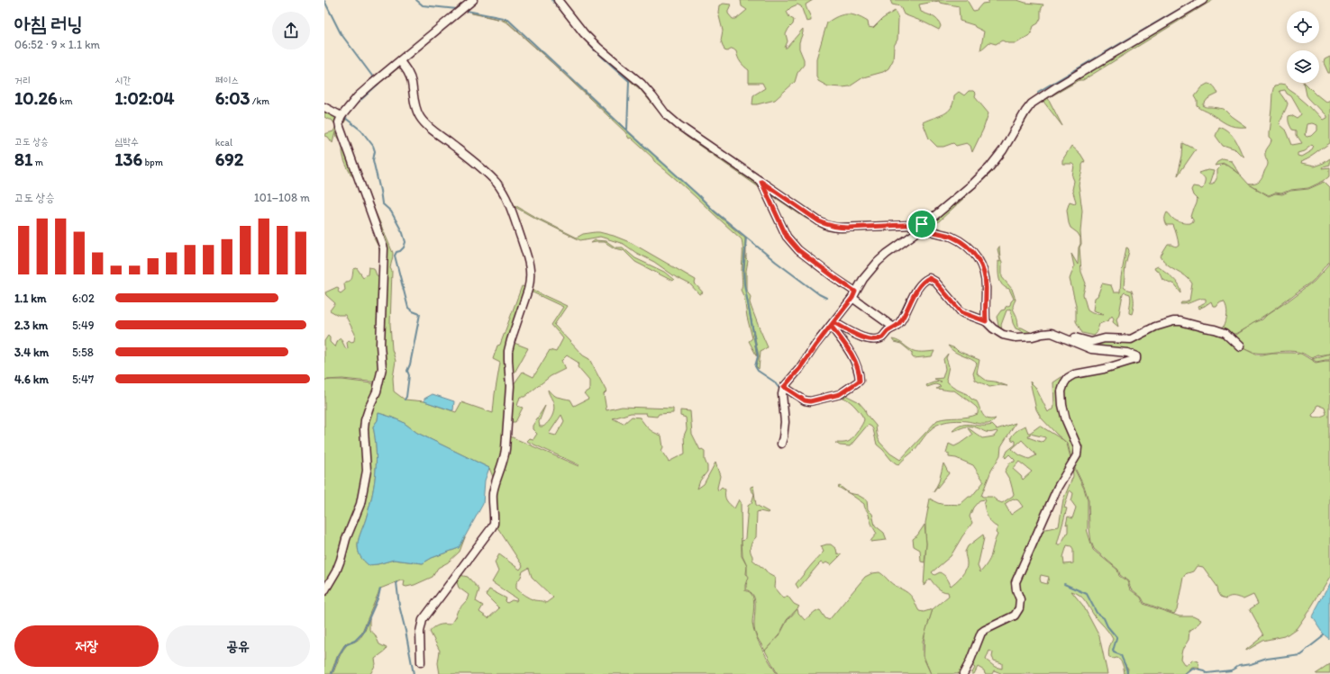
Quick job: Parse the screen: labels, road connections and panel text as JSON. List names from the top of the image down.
{
  "page": {
    "heading": ["아침 러닝", "06:52 · 9 × 1.1 km"],
    "stats": [
      ["거리", "10.26 km"],
      ["시간", "1:02:04"],
      ["페이스", "6:03 /km"],
      ["고도 상승", "81 m"],
      ["심박수", "136 bpm"],
      ["kcal", "692"]
    ],
    "chart": ["고도 상승", "101–108 m"],
    "list": [
      {
        "name": "1.1 km",
        "note": "6:02"
      },
      {
        "name": "2.3 km",
        "note": "5:49"
      },
      {
        "name": "3.4 km",
        "note": "5:58"
      },
      {
        "name": "4.6 km",
        "note": "5:47"
      }
    ],
    "buttons": ["저장", "공유"]
  }
}
